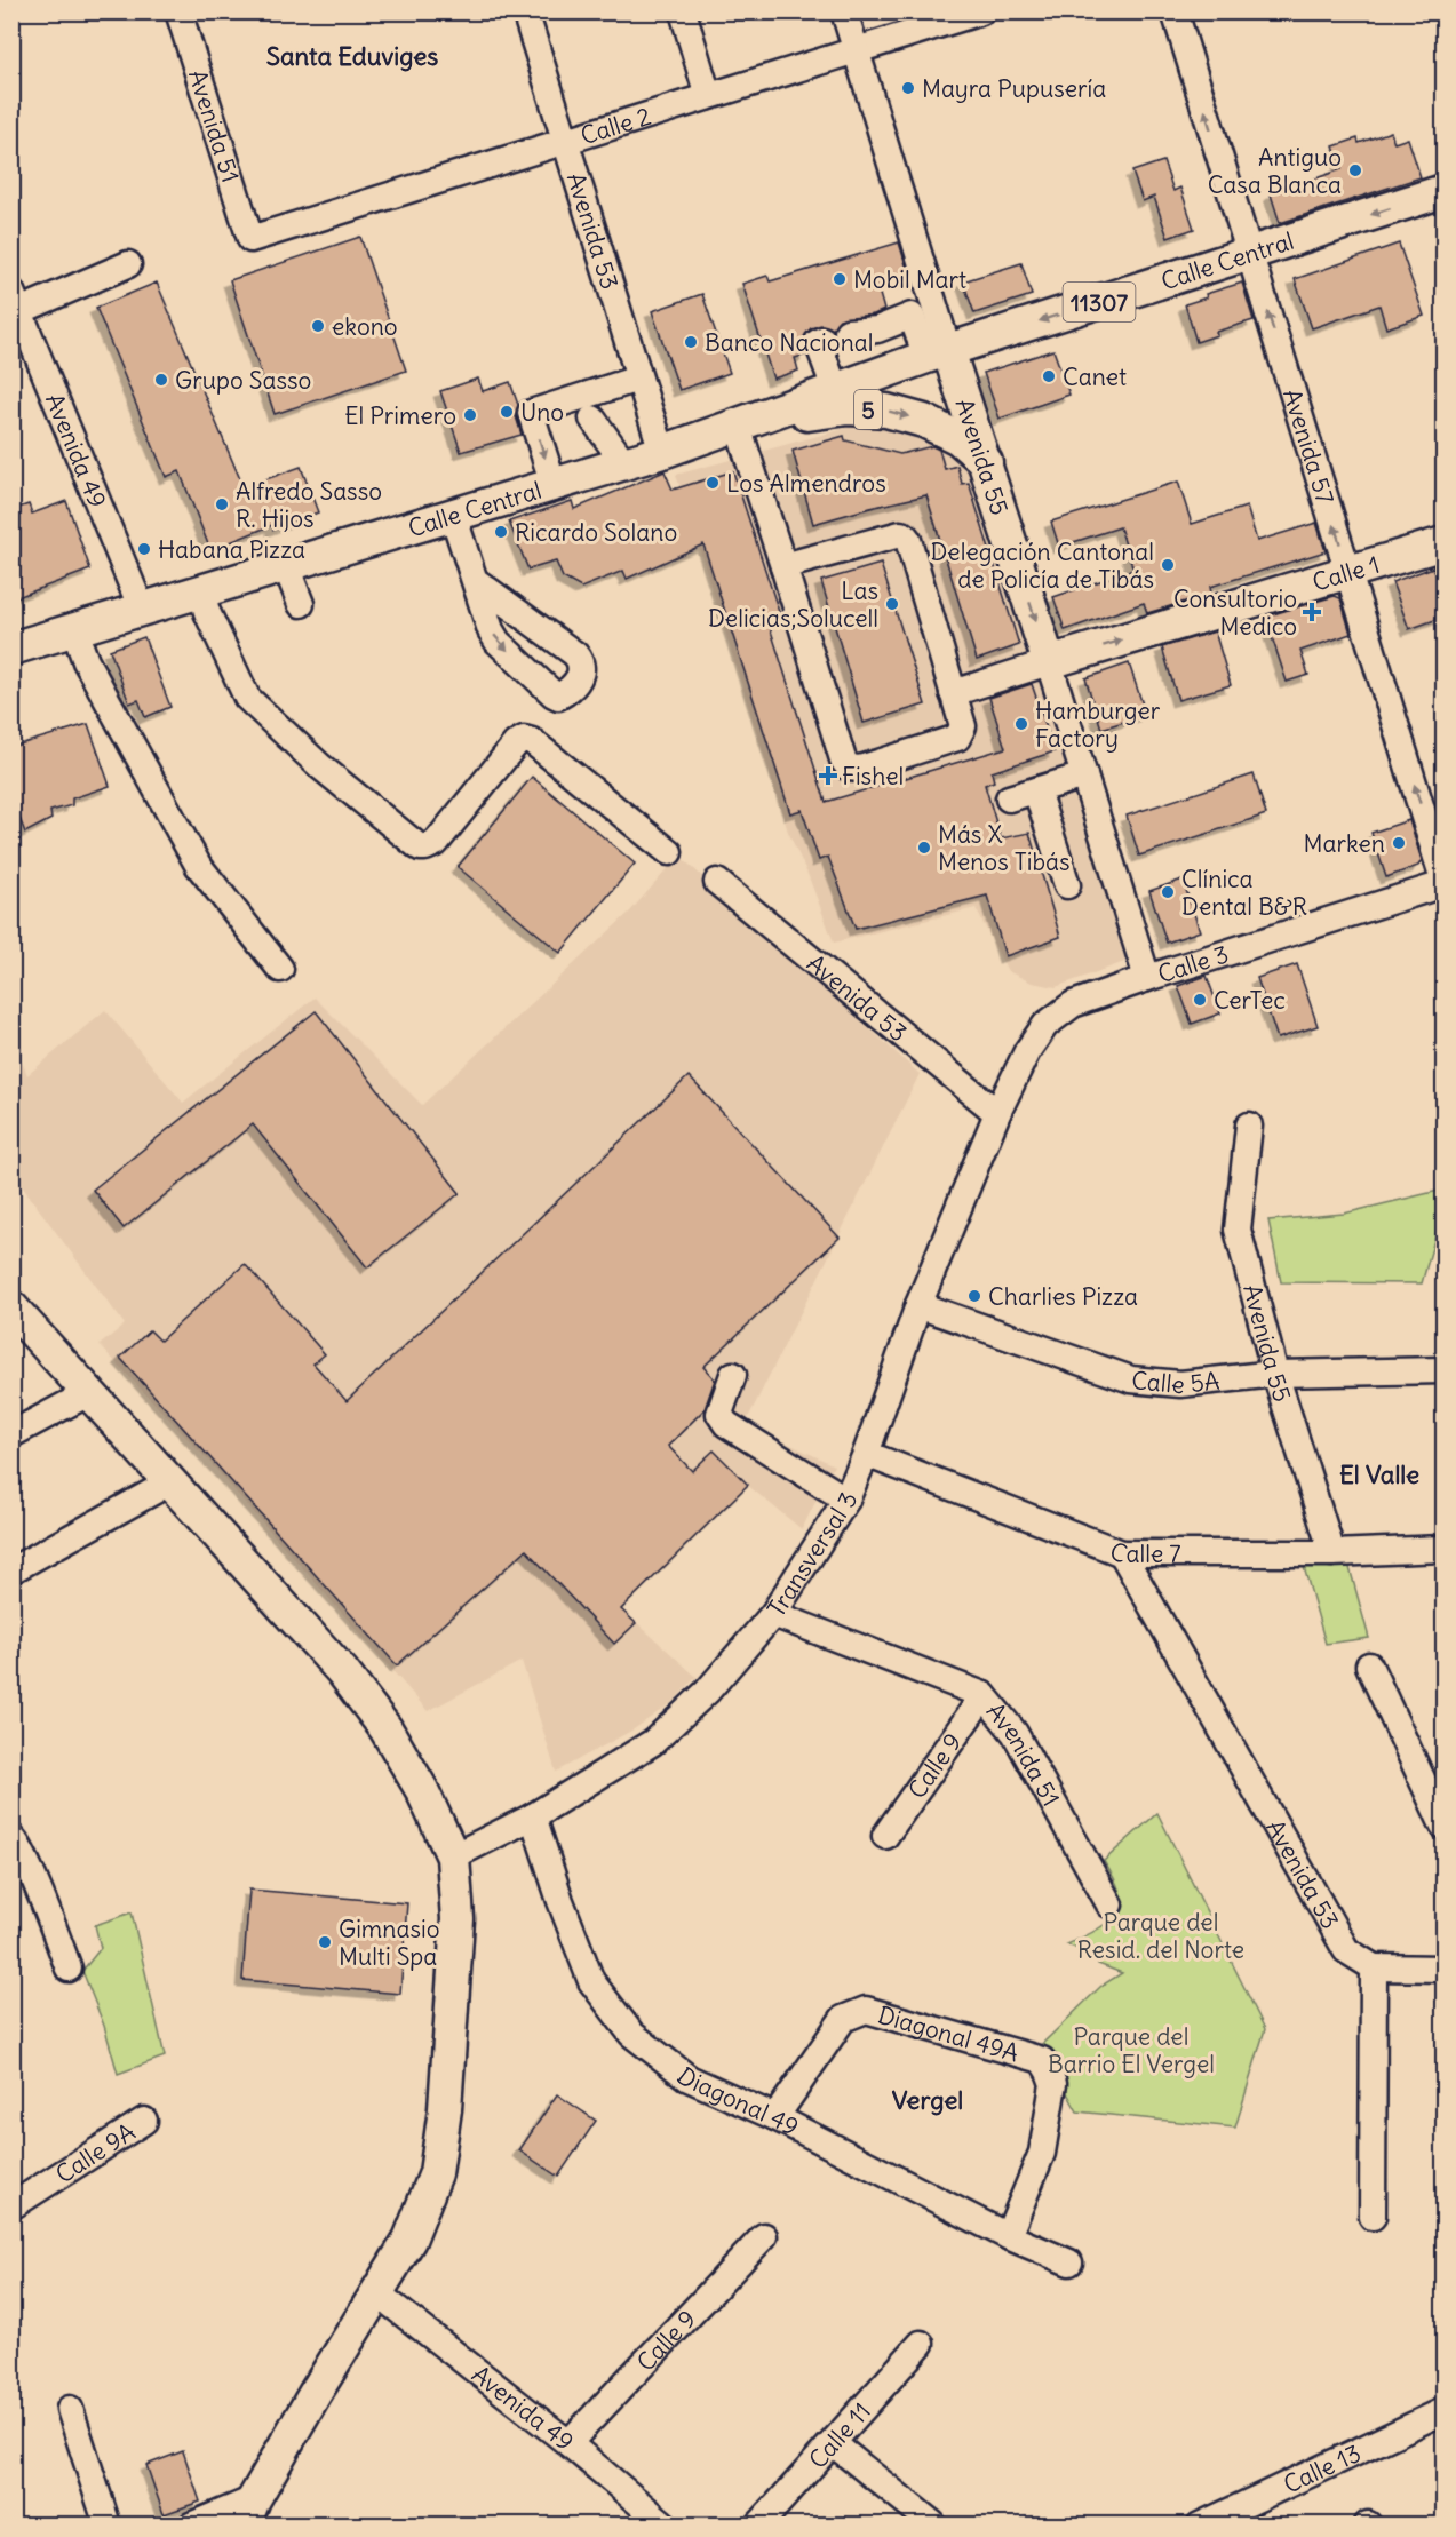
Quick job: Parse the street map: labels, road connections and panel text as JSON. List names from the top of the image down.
{
  "streets": {
    "main road": [
      "Calle Central",
      "11307",
      "5",
      "Avenida 55",
      "Calle 1"
    ],
    "street": [
      "Avenida 51",
      "Calle 2",
      "Avenida 53",
      "Avenida 57",
      "Avenida 49",
      "Calle 3",
      "Calle 5A",
      "Calle 7",
      "Transversal 3",
      "Calle 9",
      "Diagonal 49A",
      "Diagonal 49",
      "Calle 9A",
      "Calle 11",
      "Calle 13"
    ]
  },
  "crossings": [
    ["Avenida 51", "Calle 2"],
    ["Avenida 51", "Transversal 3"],
    ["Avenida 51", "Calle 9"],
    ["Calle 2", "Avenida 53"],
    ["Calle 2", "Avenida 55"],
    ["Avenida 53", "Calle Central"],
    ["Avenida 53", "Calle 3"],
    ["Avenida 53", "Calle 7"],
    ["Avenida 53", "Transversal 3"],
    ["Calle Central", "Avenida 57"],
    ["Calle Central", "Avenida 49"],
    ["Calle Central", "Avenida 55"],
    ["Avenida 57", "Calle 1"],
    ["Avenida 57", "Calle 3"],
    ["Avenida 49", "Calle 9"],
    ["Avenida 55", "Calle 1"],
    ["Avenida 55", "Calle 3"],
    ["Avenida 55", "Calle 5A"],
    ["Avenida 55", "Calle 7"],
    ["Calle 3", "Transversal 3"],
    ["Calle 5A", "Transversal 3"],
    ["Calle 7", "Transversal 3"],
    ["Transversal 3", "Diagonal 49"],
    ["Diagonal 49A", "Diagonal 49"]
  ],
  "one_way": ["Avenida 57", "Calle 1"],
  "districts": ["Santa Eduviges", "El Valle", "Vergel"],
  "parks": ["Parque del Resid. del Norte", "Parque del Barrio El Vergel"],
  "places": {
    "other": [
      "Mayra Pupusería",
      "Antiguo Casa Blanca",
      "Mobil Mart",
      "ekono",
      "Banco Nacional",
      "Canet",
      "Grupo Sasso",
      "Uno",
      "El Primero",
      "Los Almendros",
      "Alfredo Sasso R. Hijos",
      "Ricardo Solano",
      "Habana Pizza",
      "Delegación Cantonal de Policía de Tibás",
      "Las Delicias;Solucell",
      "Hamburger Factory",
      "Marken",
      "Más X Menos Tibás",
      "Clínica Dental B&R",
      "CerTec",
      "Charlies Pizza",
      "Gimnasio Multi Spa"
    ],
    "health": ["Consultorio Medico", "Fishel"]
  }
}
